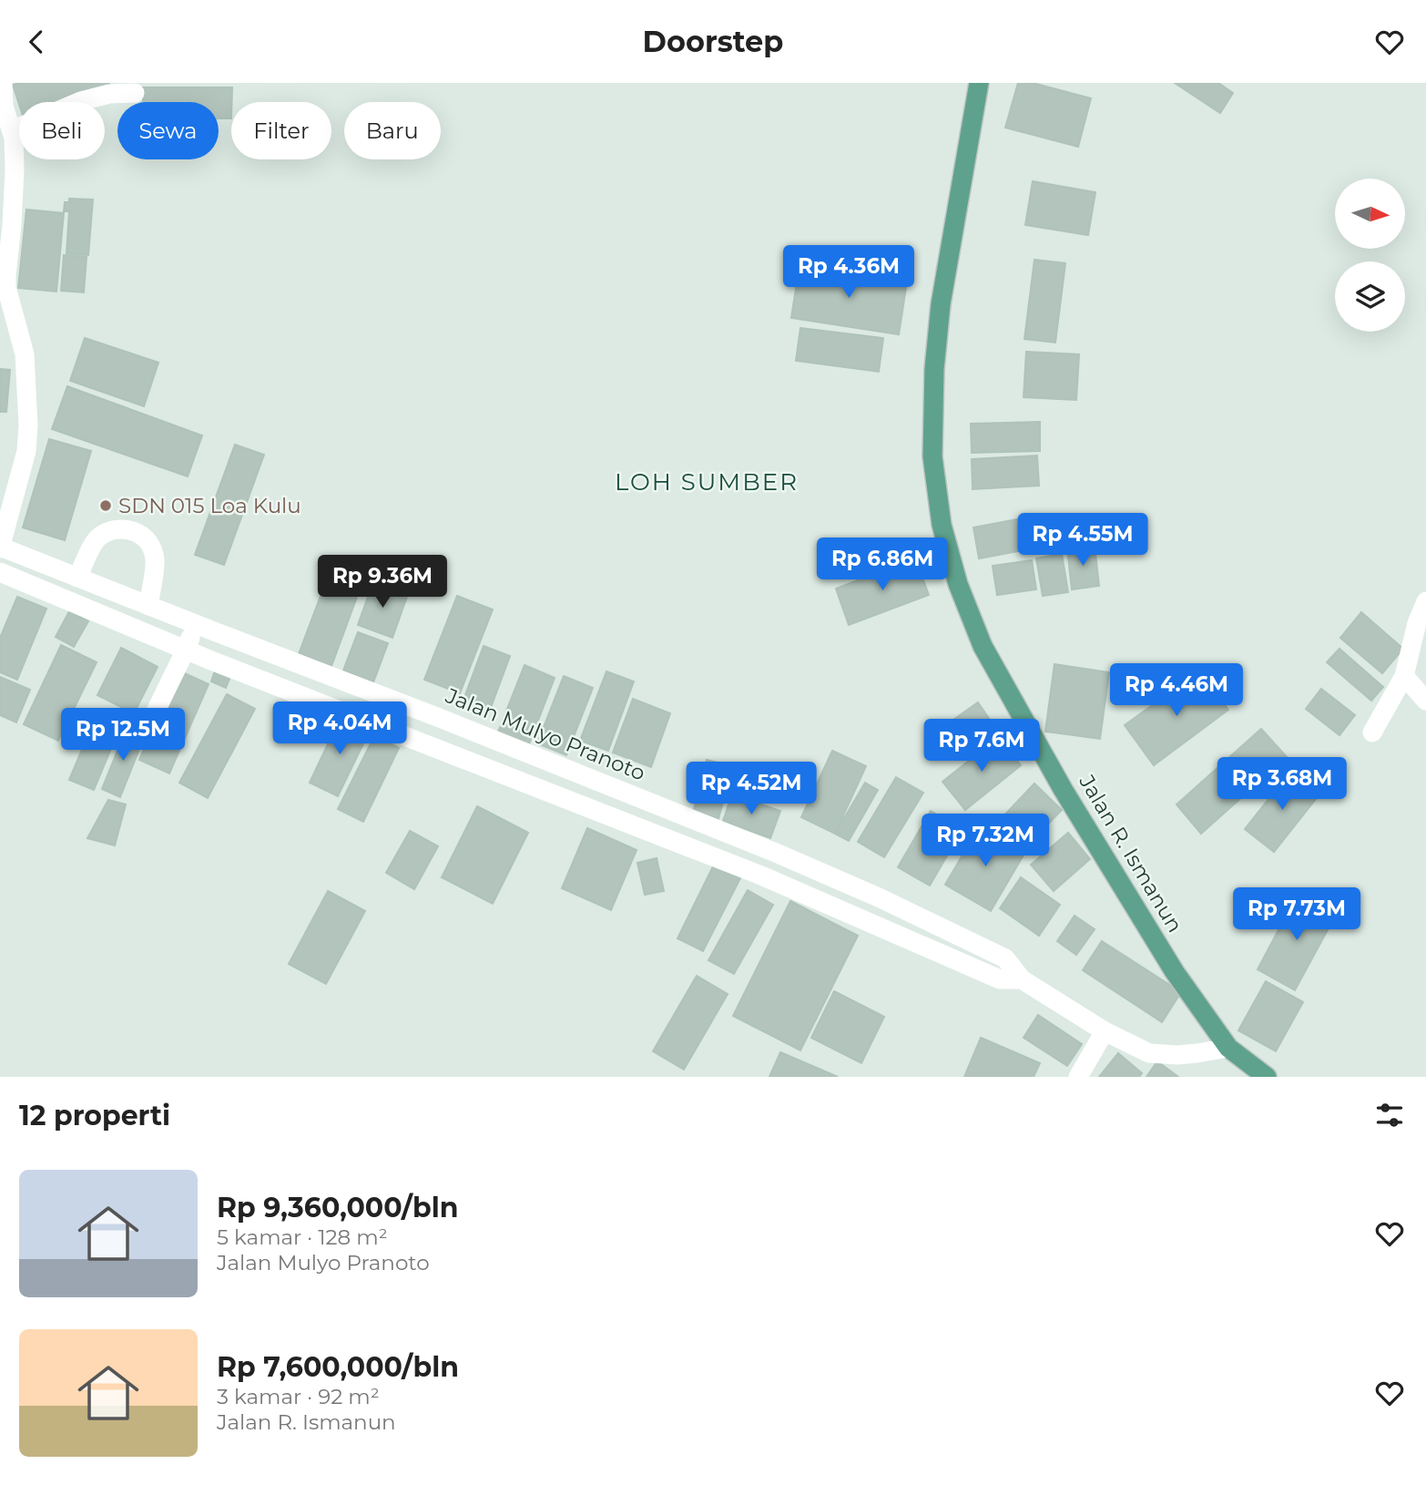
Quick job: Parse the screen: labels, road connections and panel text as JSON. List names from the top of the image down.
{
  "streets": {
    "main road": ["Jalan R. Ismanun"],
    "street": ["Jalan Mulyo Pranoto"]
  },
  "crossings": [
    ["Jalan Mulyo Pranoto", "Jalan R. Ismanun"]
  ],
  "districts": ["LOH SUMBER"],
  "places": ["SDN 015 Loa Kulu"],
  "north": "right",
  "page": {
    "header": "Doorstep",
    "chip": [
      "Beli",
      "Sewa",
      "Filter",
      "Baru"
    ],
    "price": [
      "Rp 4.36M",
      "Rp 4.55M",
      "Rp 6.86M",
      "Rp 9.36M",
      "Rp 4.46M",
      "Rp 4.04M",
      "Rp 12.5M",
      "Rp 7.6M",
      "Rp 3.68M",
      "Rp 4.52M",
      "Rp 7.32M",
      "Rp 7.73M"
    ],
    "heading": "12 properti",
    "list": [
      {
        "name": "Rp 9,360,000/bln",
        "note": "5 kamar · 128 m² · Jalan Mulyo Pranoto"
      },
      {
        "name": "Rp 7,600,000/bln",
        "note": "3 kamar · 92 m² · Jalan R. Ismanun"
      }
    ]
  }
}
